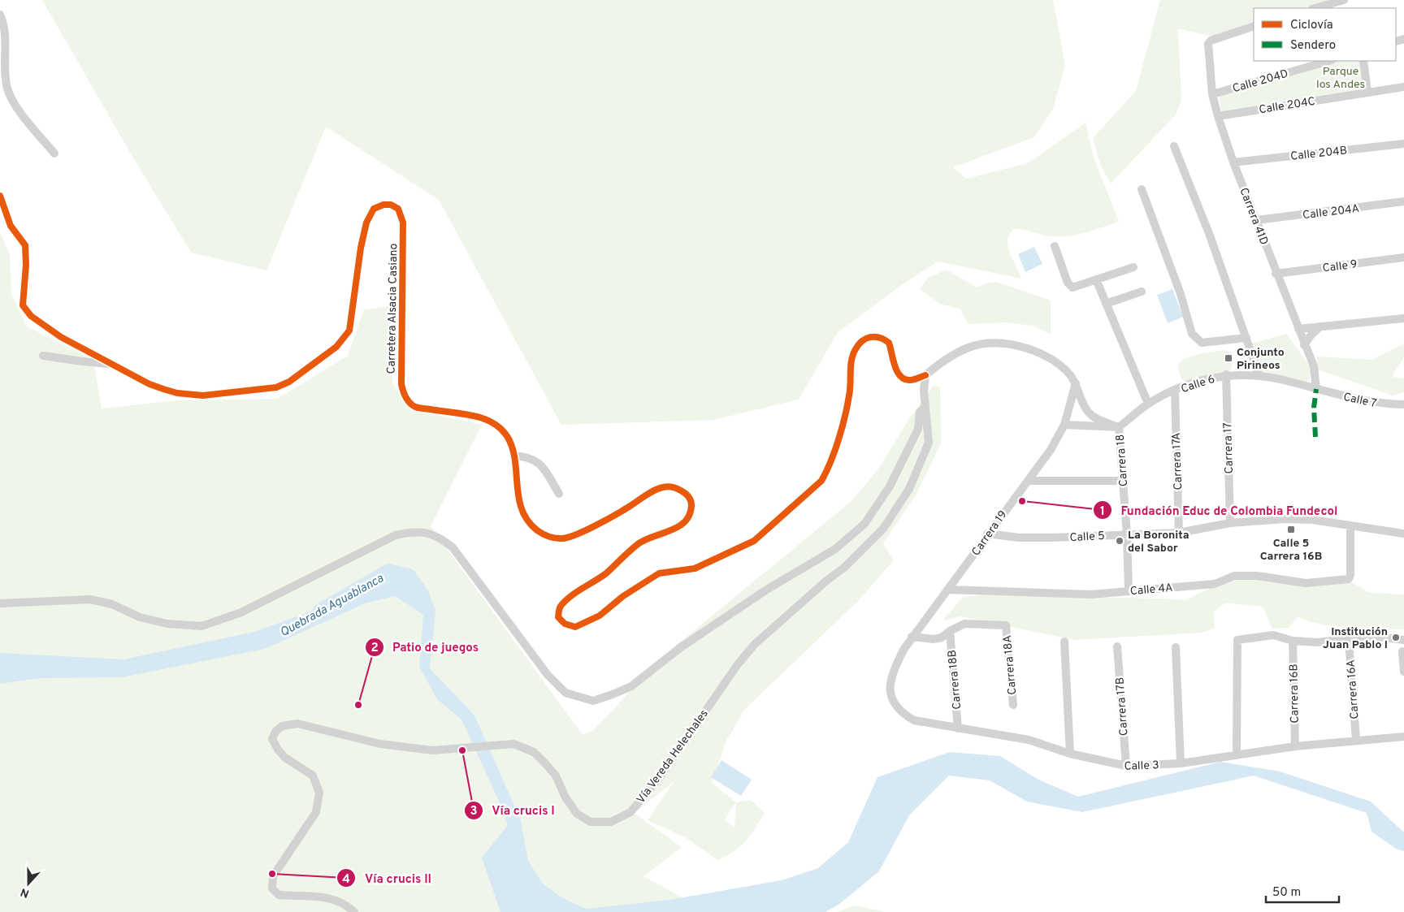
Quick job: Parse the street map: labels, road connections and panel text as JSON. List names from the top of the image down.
{
  "streets": {
    "street": [
      "Calle 204D",
      "Calle 204C",
      "Calle 204B",
      "Calle 204A",
      "Carrera 41D",
      "Calle 9",
      "Carretera Alsacia Casiano",
      "Calle 6",
      "Calle 7",
      "Carrera 17",
      "Carrera 18",
      "Carrera 17A",
      "Carrera 19",
      "Calle 5",
      "Calle 4A",
      "Carrera 18A",
      "Carrera 18B",
      "Carrera 16A",
      "Carrera 16B",
      "Carrera 17B",
      "Vía Vereda Helechales",
      "Calle 3"
    ]
  },
  "crossings": [
    ["Calle 204D", "Carrera 41D"],
    ["Calle 204C", "Carrera 41D"],
    ["Calle 204B", "Carrera 41D"],
    ["Calle 204A", "Carrera 41D"],
    ["Carrera 41D", "Calle 9"],
    ["Carrera 41D", "Calle 6"],
    ["Carrera 41D", "Calle 7"],
    ["Carretera Alsacia Casiano", "Vía Vereda Helechales"],
    ["Calle 6", "Calle 7"],
    ["Calle 6", "Carrera 17"],
    ["Calle 6", "Carrera 18"],
    ["Calle 6", "Carrera 17A"],
    ["Carrera 17", "Calle 5"],
    ["Carrera 18", "Calle 5"],
    ["Carrera 18", "Calle 4A"],
    ["Carrera 17A", "Calle 5"],
    ["Carrera 19", "Calle 5"],
    ["Carrera 19", "Calle 4A"],
    ["Carrera 19", "Calle 3"],
    ["Calle 5", "Calle 4A"],
    ["Carrera 18A", "Carrera 18B"],
    ["Carrera 18B", "Calle 3"],
    ["Carrera 16A", "Calle 3"],
    ["Carrera 16B", "Calle 3"],
    ["Carrera 17B", "Calle 3"]
  ],
  "water": ["Quebrada Aguablanca"],
  "parks": ["Parque los Andes"],
  "places": {
    "transit": ["Conjunto Pirineos", "Calle 5 Carrera 16B"],
    "other": [
      "Fundación Educ de Colombia Fundecol",
      "La Boronita del Sabor",
      "Institución Juan Pablo I",
      "Patio de juegos",
      "Vía crucis I",
      "Vía crucis II"
    ]
  },
  "legend": ["Ciclovía", "Sendero"],
  "scale_bar": "50 m",
  "north": "bottom"
}
